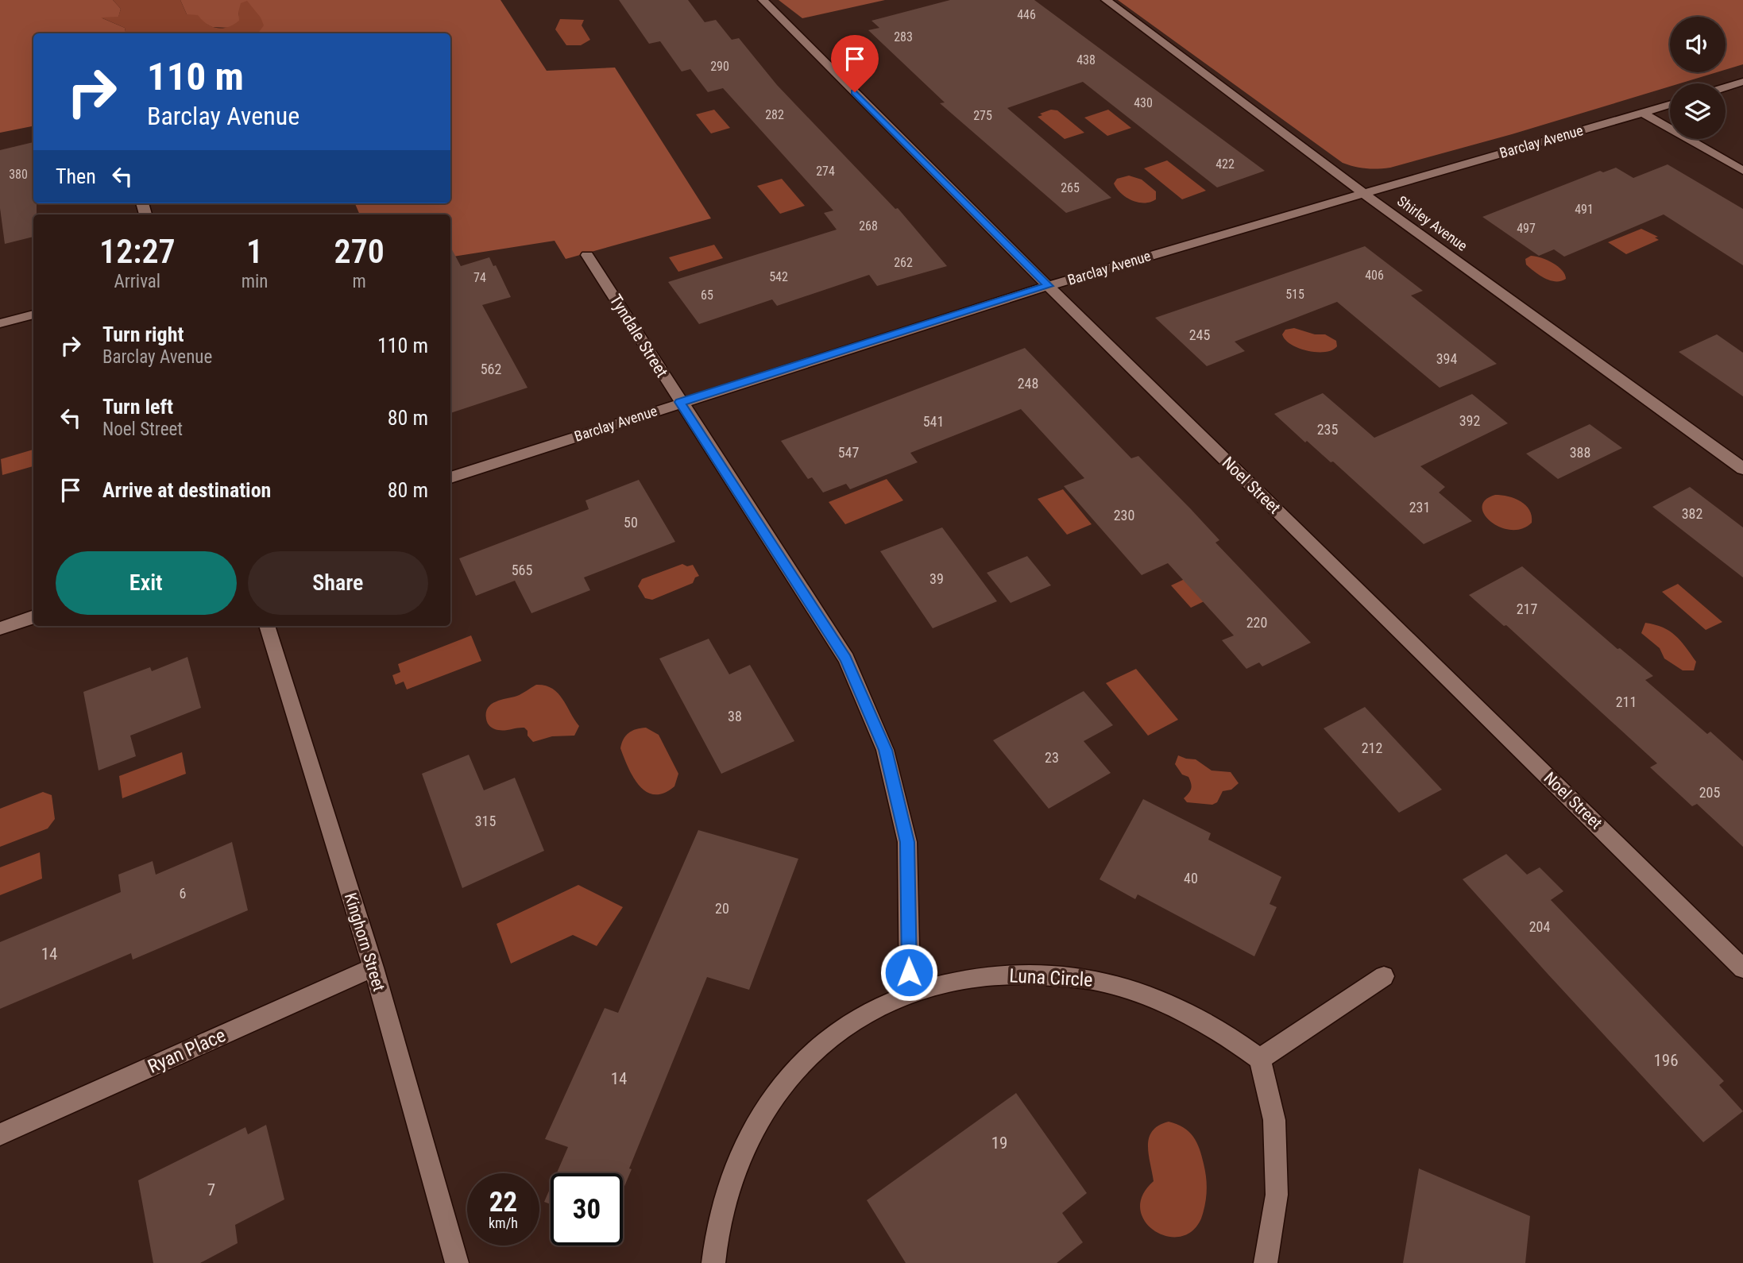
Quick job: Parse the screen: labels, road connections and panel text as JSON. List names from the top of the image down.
{
  "streets": {
    "street": [
      "Barclay Avenue",
      "Shirley Avenue",
      "Tyndale Street",
      "Noel Street",
      "Kinghorn Street",
      "Luna Circle",
      "Ryan Place"
    ]
  },
  "crossings": [
    ["Barclay Avenue", "Shirley Avenue"],
    ["Barclay Avenue", "Tyndale Street"],
    ["Barclay Avenue", "Noel Street"],
    ["Tyndale Street", "Luna Circle"],
    ["Kinghorn Street", "Ryan Place"]
  ],
  "house_numbers": [
    "446",
    "283",
    "438",
    "290",
    "430",
    "282",
    "275",
    "422",
    "274",
    "380",
    "265",
    "491",
    "268",
    "497",
    "262",
    "406",
    "542",
    "74",
    "515",
    "65",
    "245",
    "394",
    "562",
    "248",
    "392",
    "541",
    "235",
    "547",
    "388",
    "231",
    "382",
    "230",
    "50",
    "565",
    "39",
    "217",
    "220",
    "211",
    "38",
    "212",
    "23",
    "205",
    "315",
    "40",
    "6",
    "20",
    "204",
    "14",
    "196",
    "14",
    "19",
    "7"
  ],
  "page": {
    "turn": ["110 m", "Barclay Avenue"],
    "then": "Then",
    "eta": [
      "12:27",
      "Arrival",
      "1",
      "min",
      "270",
      "m"
    ],
    "list": [
      {
        "name": "Turn right",
        "note": "Barclay Avenue",
        "value": "110 m"
      },
      {
        "name": "Turn left",
        "note": "Noel Street",
        "value": "80 m"
      },
      {
        "name": "Arrive at destination",
        "value": "80 m"
      }
    ],
    "buttons": ["Exit", "Share"],
    "speed": "22 km/h",
    "limit": "30"
  }
}
